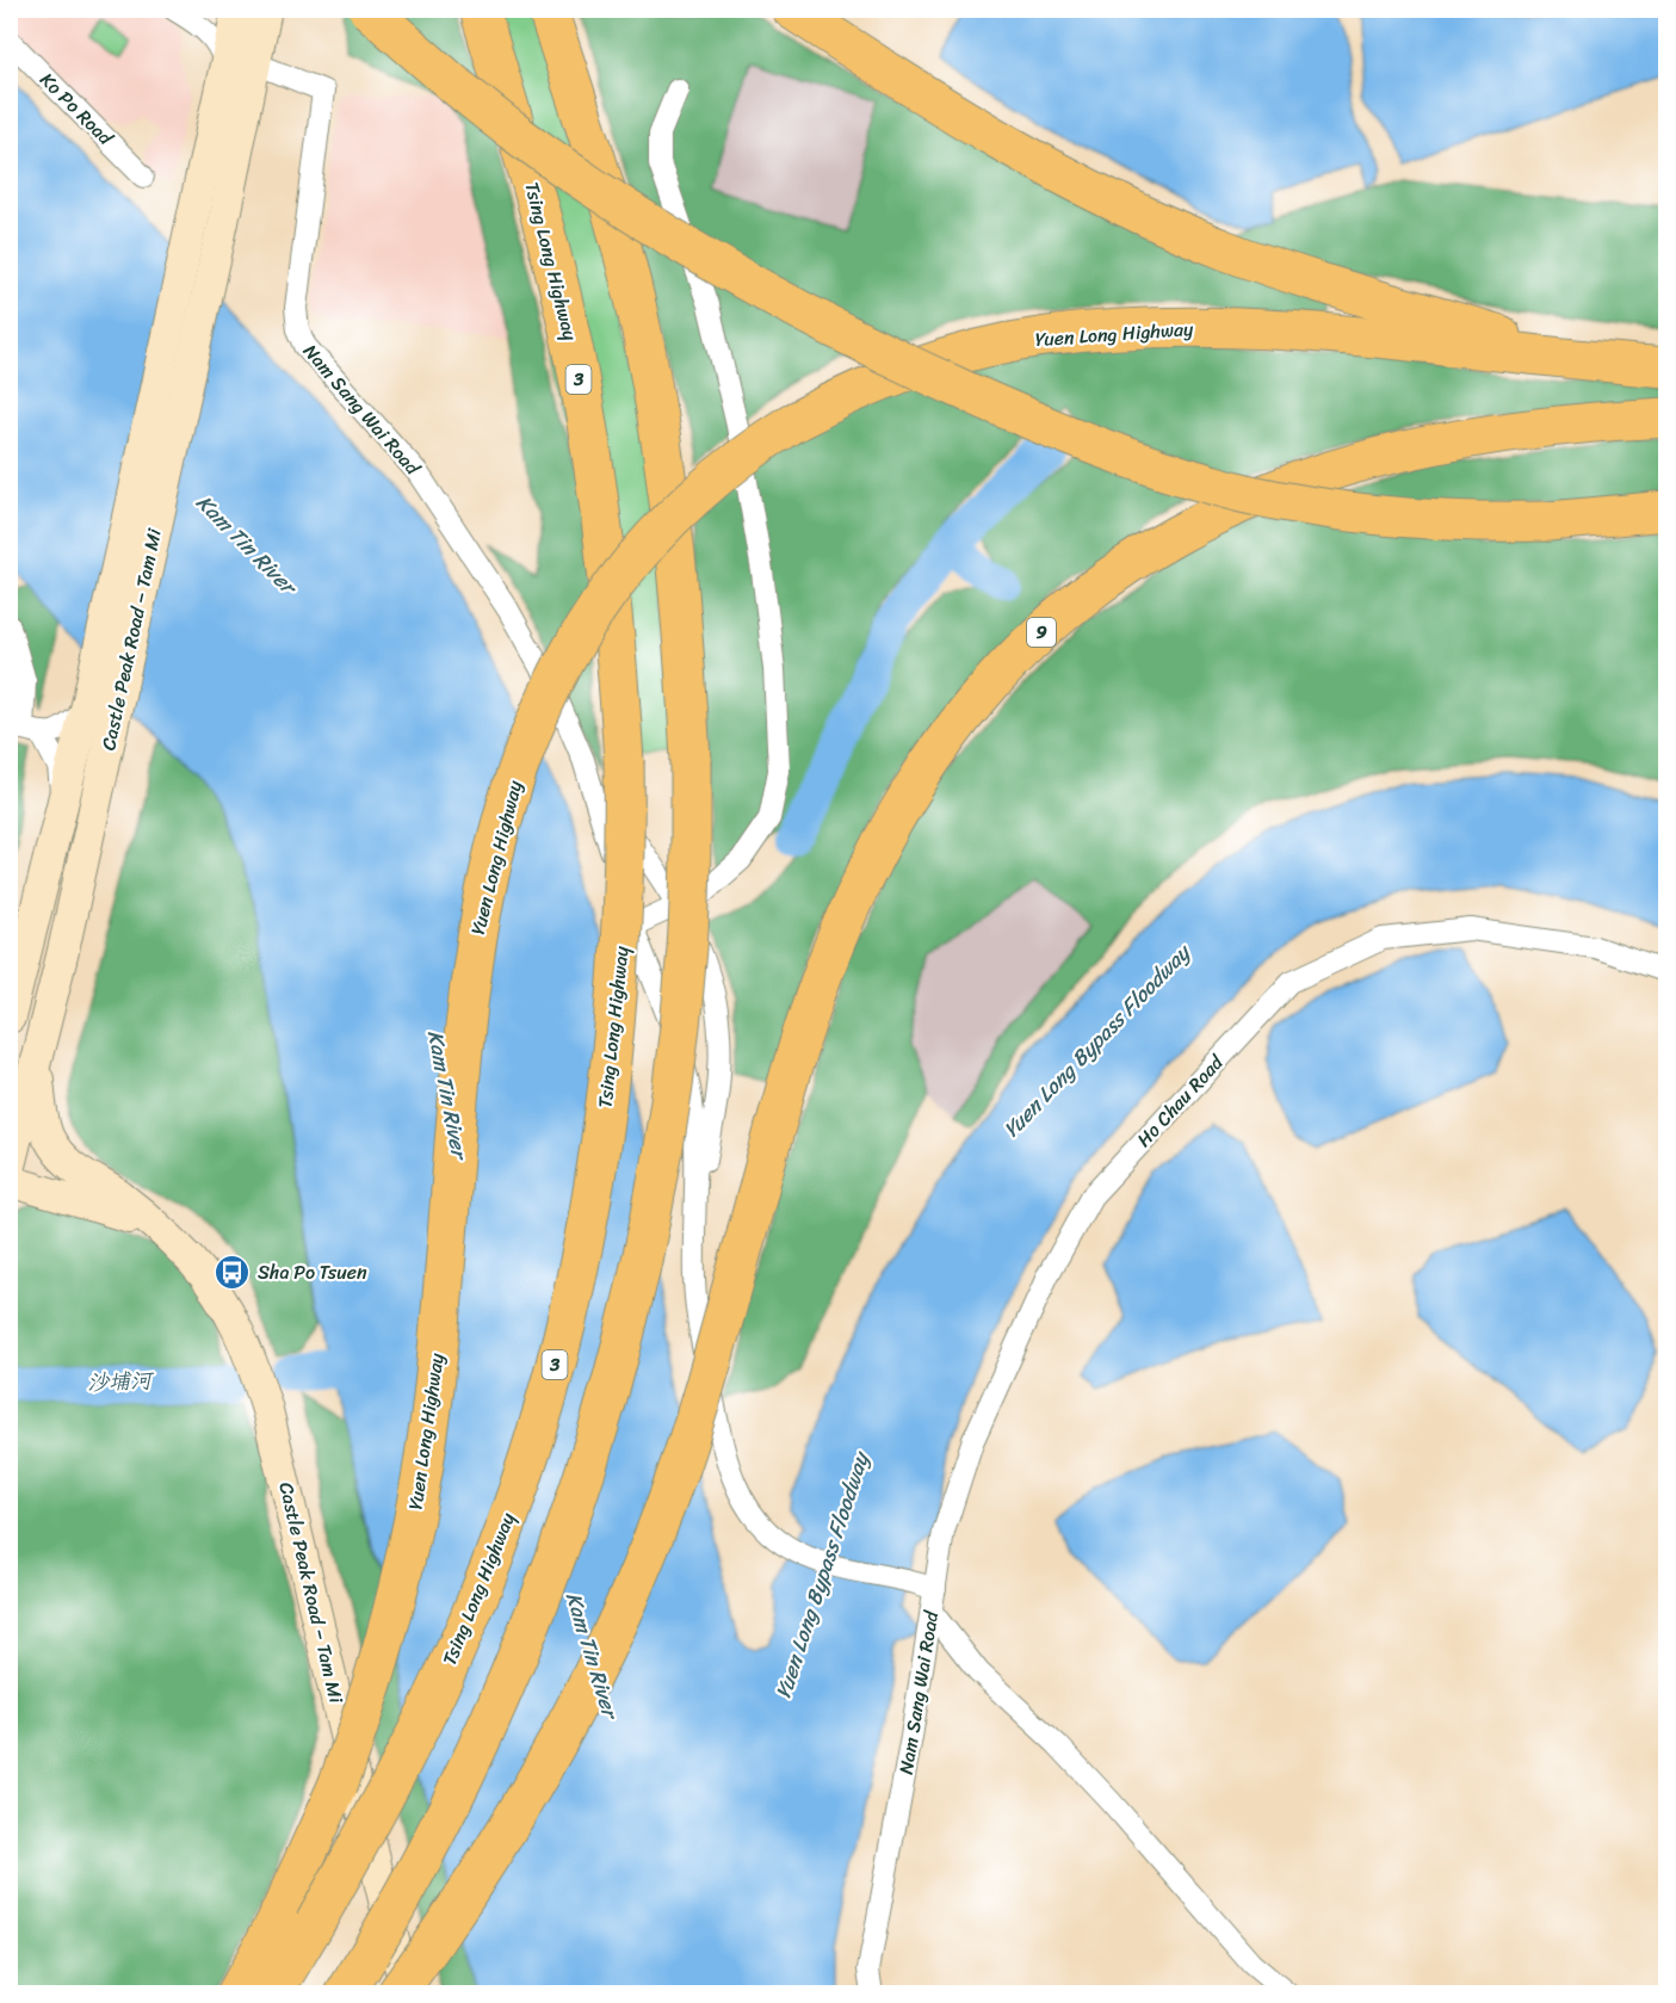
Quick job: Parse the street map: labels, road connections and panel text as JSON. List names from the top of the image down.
{
  "streets": {
    "highway": [
      "Tsing Long Highway",
      "Yuen Long Highway",
      "3",
      "9"
    ],
    "main road": ["Castle Peak Road – Tam Mi"],
    "street": ["Ko Po Road", "Nam Sang Wai Road", "Ho Chau Road"]
  },
  "crossings": [
    ["Tsing Long Highway", "Yuen Long Highway"],
    ["Nam Sang Wai Road", "Castle Peak Road – Tam Mi"],
    ["Nam Sang Wai Road", "Ho Chau Road"]
  ],
  "water": ["Kam Tin River", "Yuen Long Bypass Floodway", "沙埔河"],
  "places": {
    "bus stop": ["Sha Po Tsuen"]
  }
}
